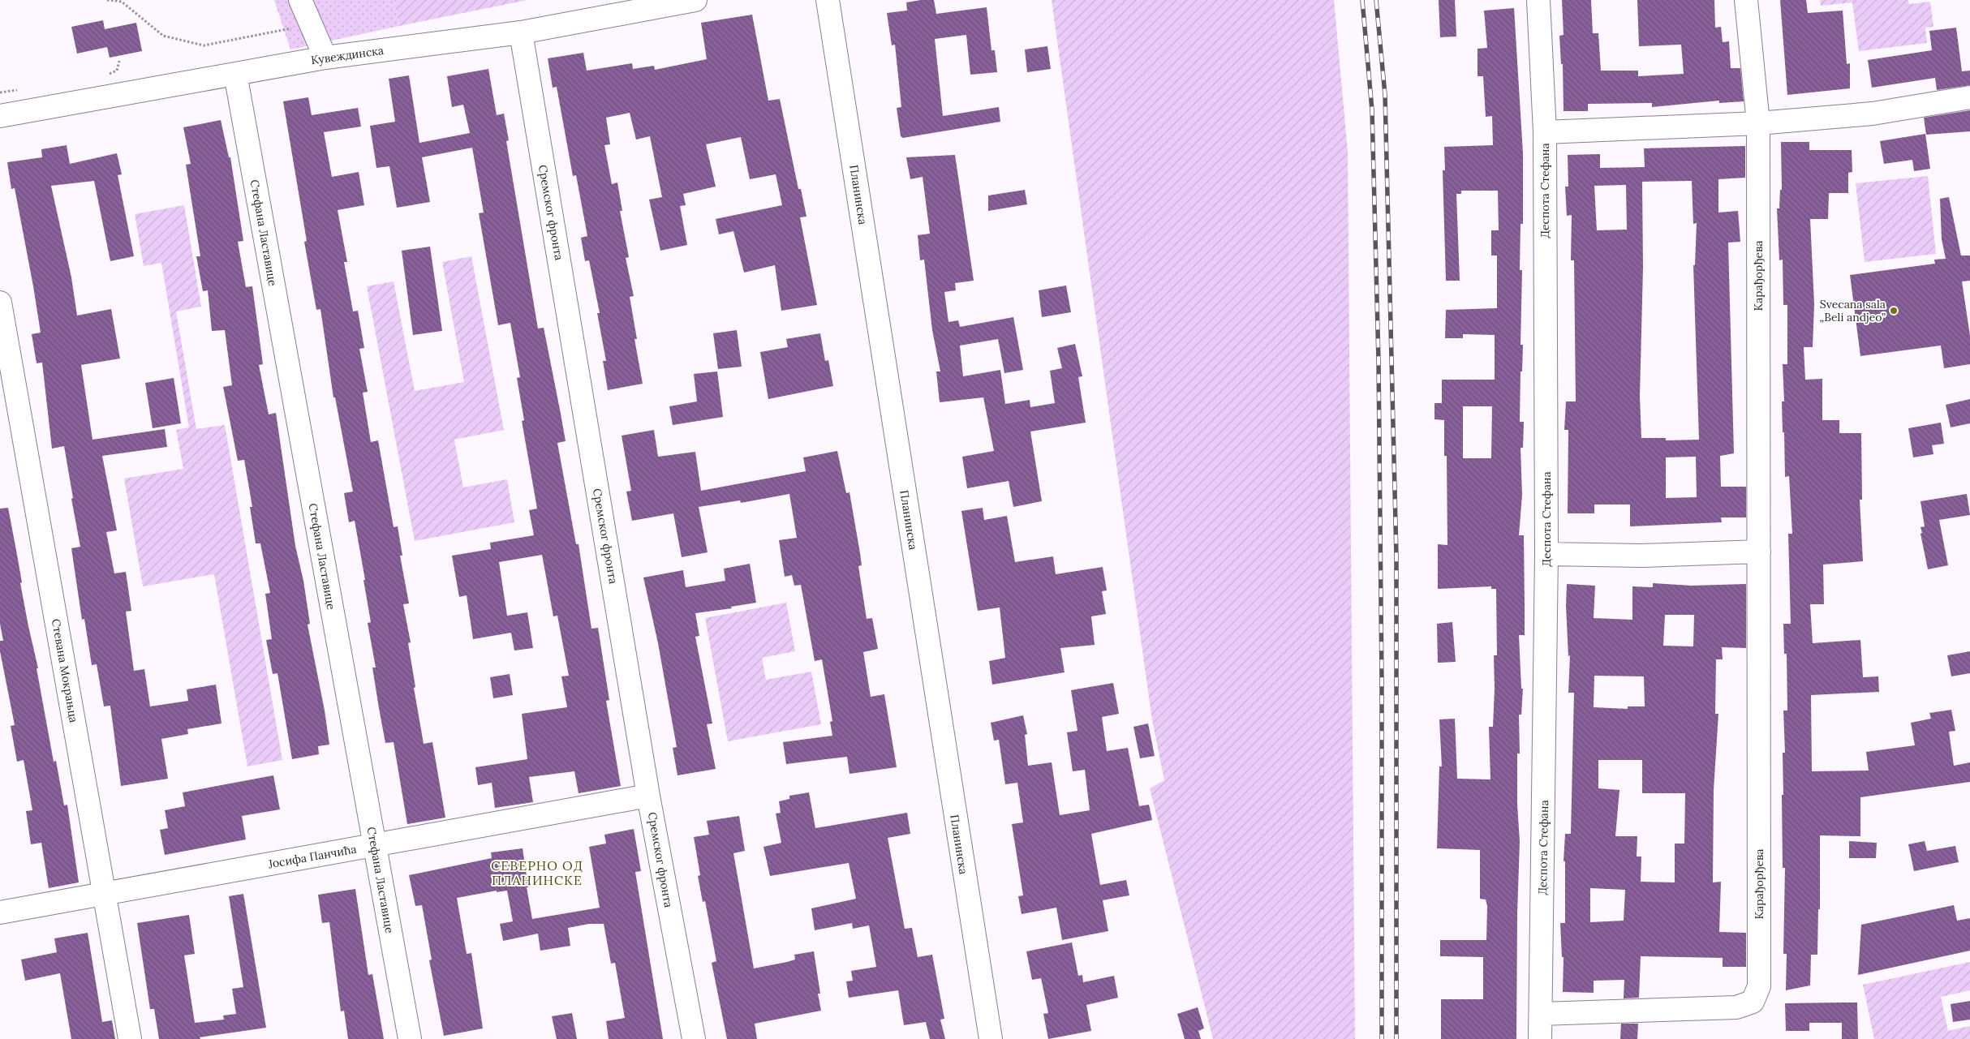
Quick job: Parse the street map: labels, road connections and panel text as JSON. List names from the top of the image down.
{
  "streets": {
    "street": [
      "Кувеждинска",
      "Деспота Стефана",
      "Планинска",
      "Сремског фронта",
      "Стефана Ластавице",
      "Карађорђева",
      "Стевана Мокрањца",
      "Јосифа Панчића"
    ]
  },
  "crossings": [
    ["Кувеждинска", "Сремског фронта"],
    ["Кувеждинска", "Стефана Ластавице"],
    ["Деспота Стефана", "Карађорђева"],
    ["Сремског фронта", "Јосифа Панчића"],
    ["Стефана Ластавице", "Јосифа Панчића"],
    ["Стевана Мокрањца", "Јосифа Панчића"]
  ],
  "districts": ["СЕВЕРНО ОД ПЛАНИНСКЕ"],
  "places": ["Svecana sala „Beli andjeo”"]
}
